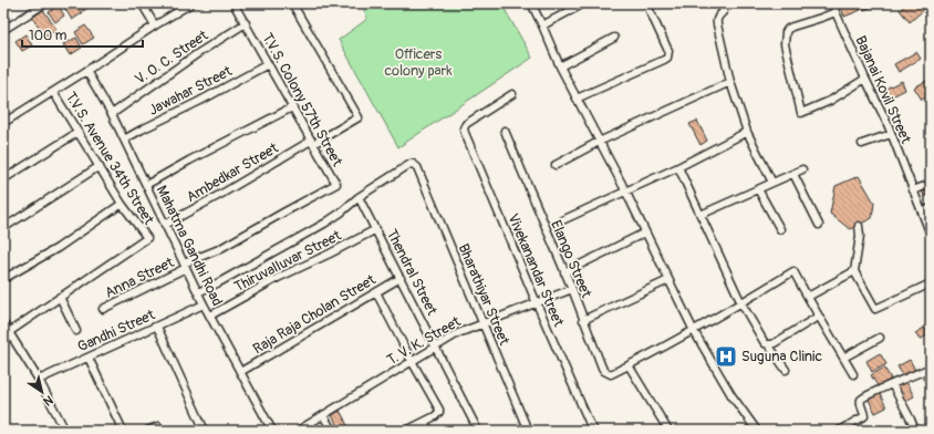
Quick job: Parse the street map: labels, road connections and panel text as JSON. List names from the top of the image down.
{
  "streets": {
    "street": [
      "V. O. C. Street",
      "Bajanai Kovil Street",
      "Jawahar Street",
      "T.V.S. Colony 57th Street",
      "T.V.S. Avenue 34th Street",
      "Ambedkar Street",
      "Mahatma Gandhi Road",
      "Elango Street",
      "Thiruvalluvar Street",
      "Vivekanandar Street",
      "Thendral Street",
      "Anna Street",
      "Bharathiyar Street",
      "Raja Raja Cholan Street",
      "Gandhi Street",
      "T. V. K. Street"
    ]
  },
  "crossings": [
    ["V. O. C. Street", "T.V.S. Colony 57th Street"],
    ["V. O. C. Street", "Mahatma Gandhi Road"],
    ["Jawahar Street", "T.V.S. Colony 57th Street"],
    ["Jawahar Street", "Mahatma Gandhi Road"],
    ["T.V.S. Colony 57th Street", "Ambedkar Street"],
    ["T.V.S. Colony 57th Street", "Anna Street"],
    ["Ambedkar Street", "Mahatma Gandhi Road"],
    ["Mahatma Gandhi Road", "Thiruvalluvar Street"],
    ["Mahatma Gandhi Road", "Anna Street"],
    ["Mahatma Gandhi Road", "Raja Raja Cholan Street"],
    ["Mahatma Gandhi Road", "Gandhi Street"],
    ["Elango Street", "T. V. K. Street"],
    ["Thiruvalluvar Street", "Thendral Street"],
    ["Vivekanandar Street", "T. V. K. Street"],
    ["Thendral Street", "Bharathiyar Street"],
    ["Thendral Street", "Raja Raja Cholan Street"],
    ["Thendral Street", "T. V. K. Street"],
    ["Bharathiyar Street", "T. V. K. Street"]
  ],
  "parks": ["Officers colony park"],
  "places": {
    "hospital": ["Suguna Clinic"]
  },
  "scale_bar": "100 m",
  "north": "bottom right"
}
